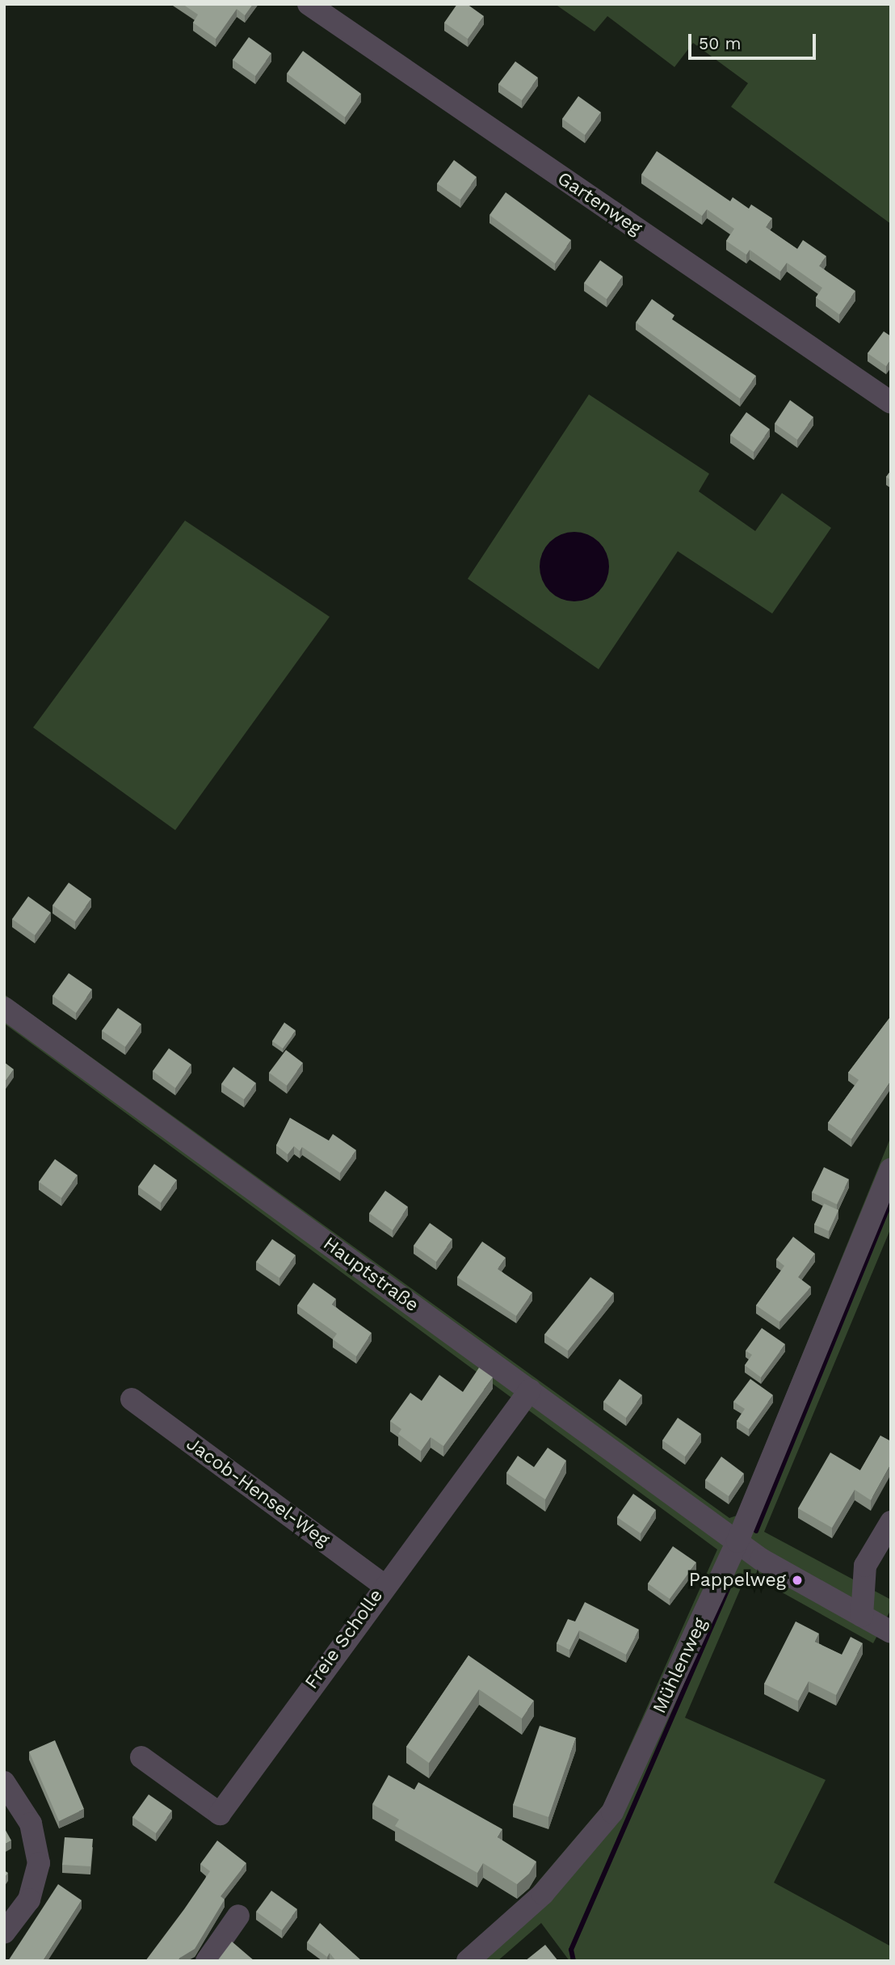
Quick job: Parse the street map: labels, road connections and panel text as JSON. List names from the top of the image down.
{
  "streets": {
    "street": [
      "Gartenweg",
      "Hauptstraße",
      "Jacob-Hensel-Weg",
      "Freie Scholle",
      "Mühlenweg"
    ]
  },
  "crossings": [
    ["Hauptstraße", "Freie Scholle"],
    ["Hauptstraße", "Mühlenweg"],
    ["Jacob-Hensel-Weg", "Freie Scholle"]
  ],
  "places": ["Pappelweg"],
  "scale_bar": "50 m"
}
